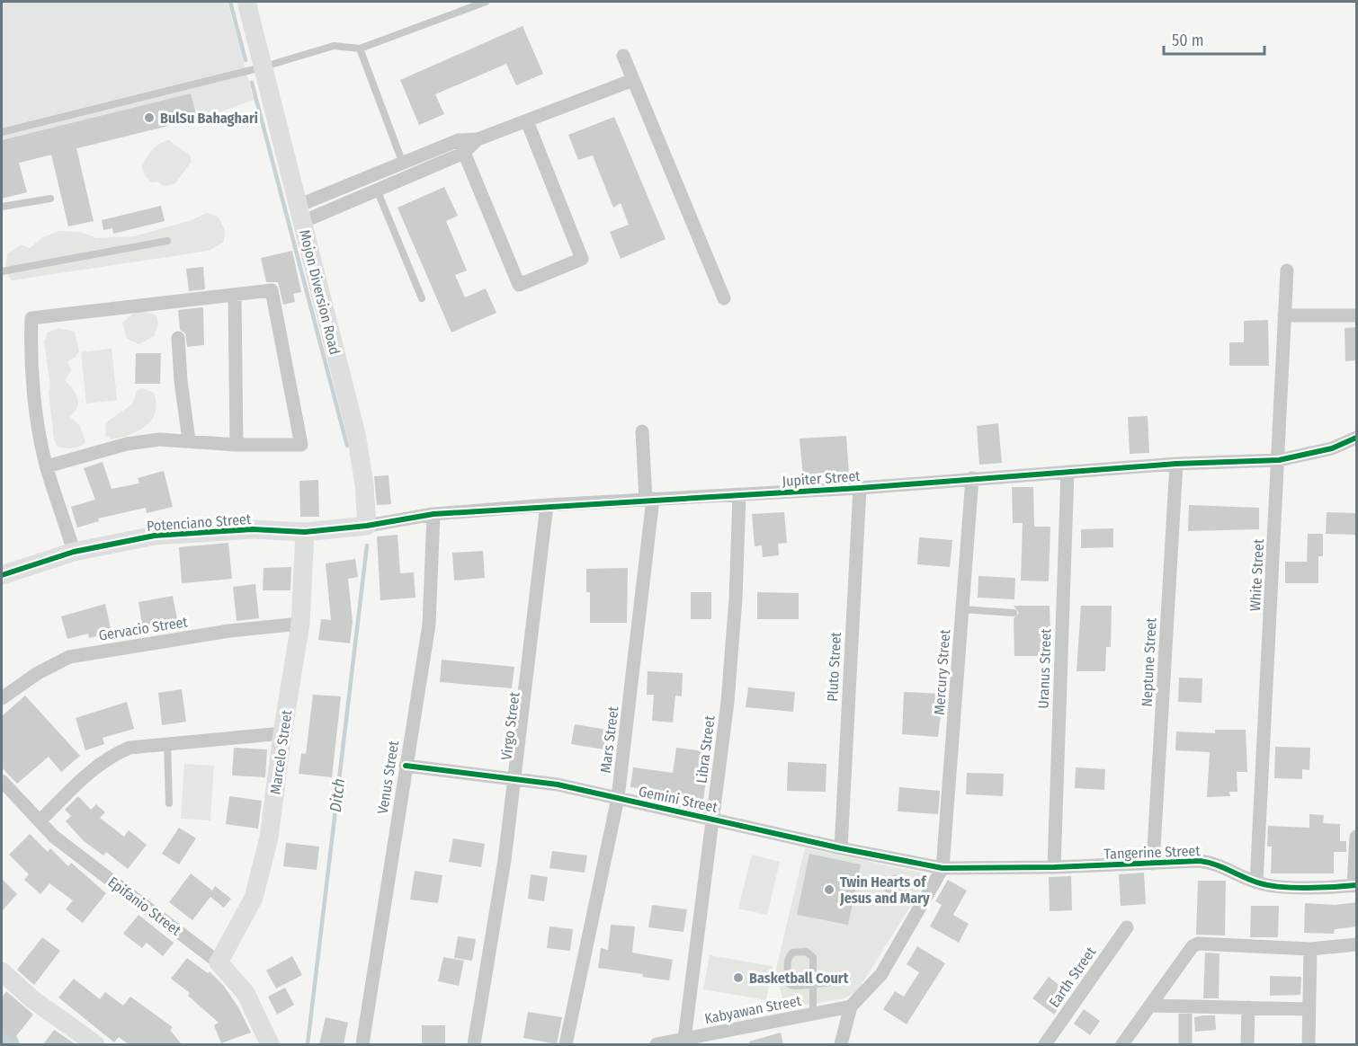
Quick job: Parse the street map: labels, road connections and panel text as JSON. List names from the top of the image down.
{
  "streets": {
    "street": [
      "Mojon Diversion Road",
      "Jupiter Street",
      "Potenciano Street",
      "White Street",
      "Gervacio Street",
      "Neptune Street",
      "Pluto Street",
      "Uranus Street",
      "Mercury Street",
      "Virgo Street",
      "Mars Street",
      "Libra Street",
      "Marcelo Street",
      "Venus Street",
      "Gemini Street",
      "Tangerine Street",
      "Epifanio Street",
      "Earth Street",
      "Kabyawan Street"
    ]
  },
  "crossings": [
    ["Mojon Diversion Road", "Jupiter Street"],
    ["Jupiter Street", "White Street"],
    ["Jupiter Street", "Neptune Street"],
    ["Jupiter Street", "Pluto Street"],
    ["Jupiter Street", "Uranus Street"],
    ["Jupiter Street", "Mercury Street"],
    ["Jupiter Street", "Virgo Street"],
    ["Jupiter Street", "Mars Street"],
    ["Jupiter Street", "Libra Street"],
    ["Jupiter Street", "Venus Street"],
    ["Potenciano Street", "Marcelo Street"],
    ["White Street", "Tangerine Street"],
    ["Gervacio Street", "Marcelo Street"],
    ["Neptune Street", "Tangerine Street"],
    ["Pluto Street", "Gemini Street"],
    ["Uranus Street", "Tangerine Street"],
    ["Mercury Street", "Gemini Street"],
    ["Mercury Street", "Tangerine Street"],
    ["Virgo Street", "Gemini Street"],
    ["Mars Street", "Gemini Street"],
    ["Libra Street", "Gemini Street"],
    ["Libra Street", "Kabyawan Street"],
    ["Marcelo Street", "Epifanio Street"],
    ["Venus Street", "Gemini Street"],
    ["Gemini Street", "Tangerine Street"]
  ],
  "water": ["Ditch"],
  "places": ["BulSu Bahaghari", "Twin Hearts of Jesus and Mary", "Basketball Court"],
  "scale_bar": "50 m"
}
